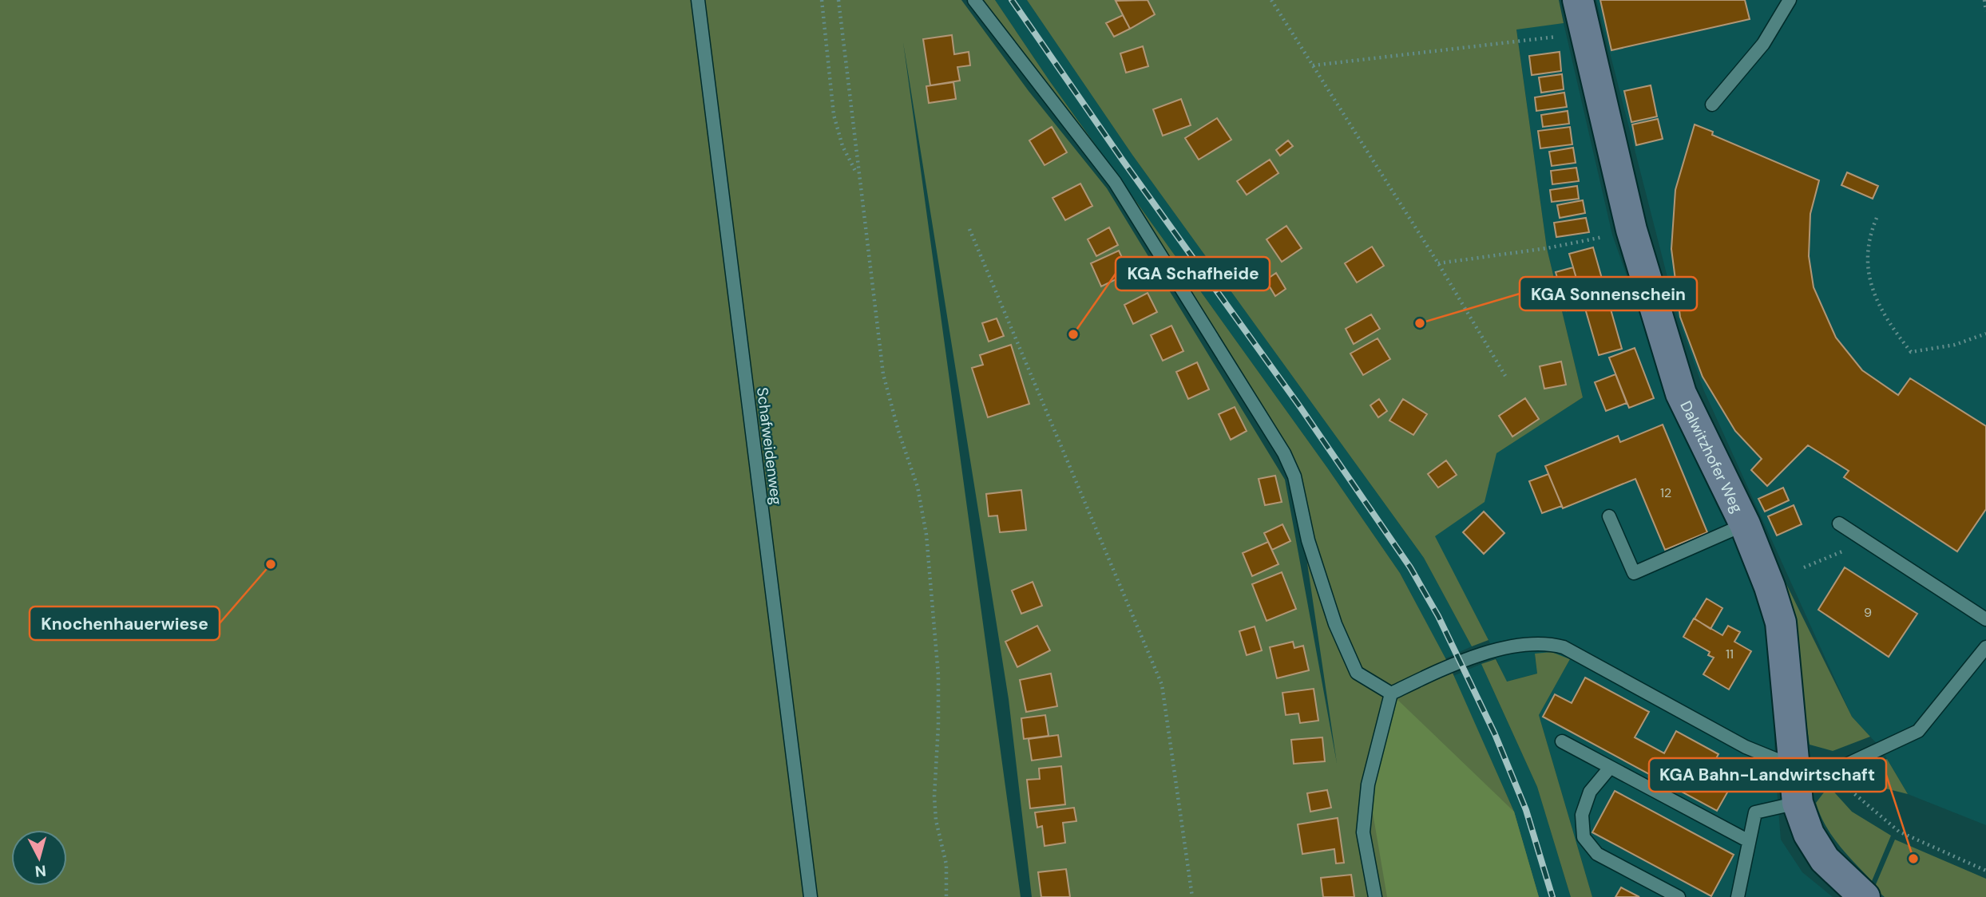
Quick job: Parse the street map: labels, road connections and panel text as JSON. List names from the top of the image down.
{
  "streets": {
    "street": ["Dalwitzhofer Weg"],
    "lane": ["Schafweidenweg"]
  },
  "places": [
    "KGA Sonnenschein",
    "KGA Schafheide",
    "Knochenhauerwiese",
    "KGA Bahn-Landwirtschaft"
  ],
  "house_numbers": ["12", "9", "11"],
  "north": "bottom"
}
